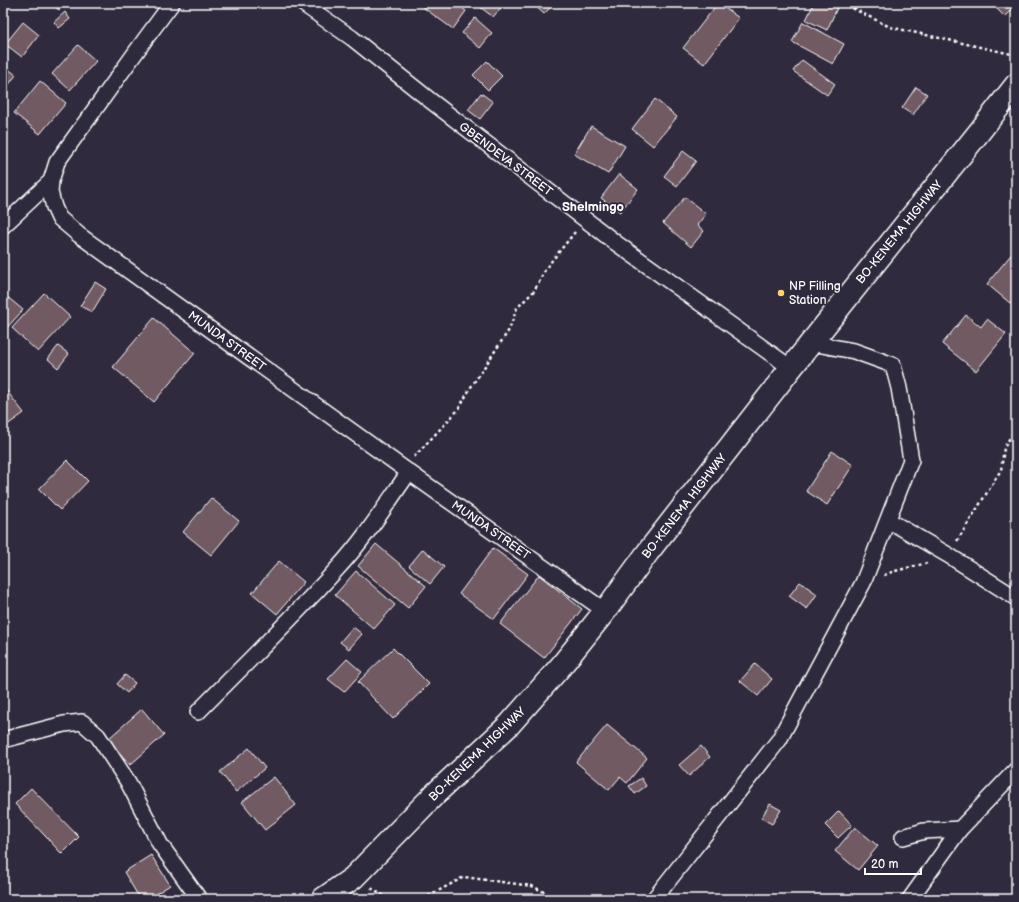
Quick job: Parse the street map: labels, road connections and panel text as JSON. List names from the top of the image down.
{
  "streets": {
    "highway": ["BO-KENEMA HIGHWAY"],
    "street": ["GBENDEVA STREET", "MUNDA STREET"]
  },
  "crossings": [
    ["GBENDEVA STREET", "BO-KENEMA HIGHWAY"],
    ["BO-KENEMA HIGHWAY", "MUNDA STREET"]
  ],
  "districts": ["Shelmingo"],
  "places": ["NP Filling Station"],
  "scale_bar": "20 m"
}
